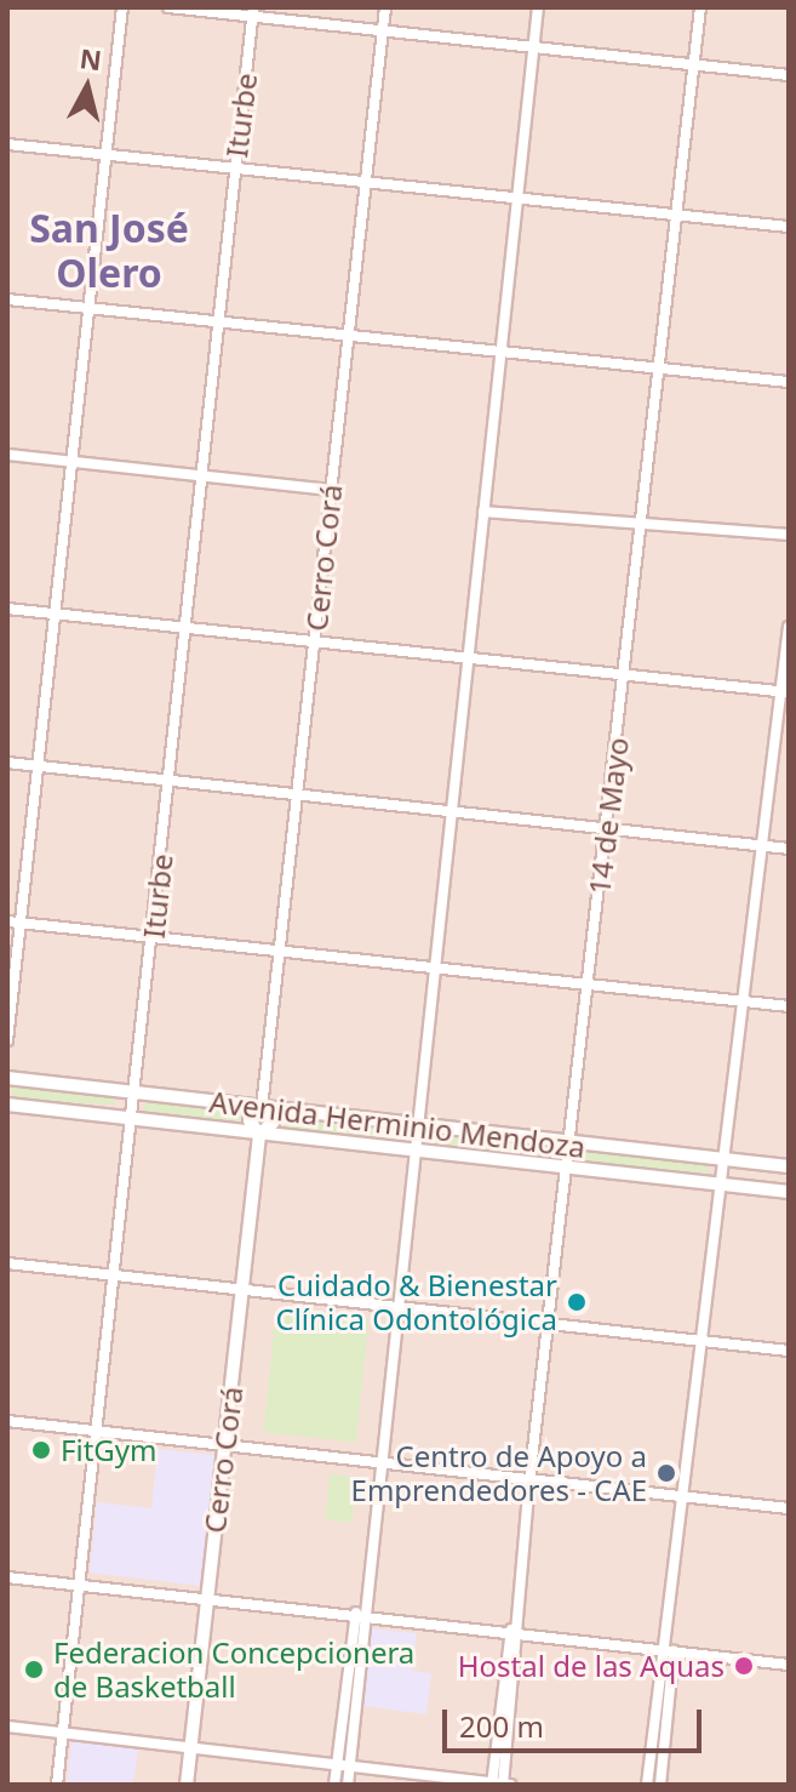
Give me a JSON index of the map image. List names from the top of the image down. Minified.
{"streets":{"street":["Iturbe","Cerro Corá","14 de Mayo","Avenida Herminio Mendoza"]},"crossings":[["Iturbe","Avenida Herminio Mendoza"],["Cerro Corá","Avenida Herminio Mendoza"],["14 de Mayo","Avenida Herminio Mendoza"]],"districts":["San José Olero"],"places":["Cuidado & Bienestar Clínica Odontológica","FitGym","Centro de Apoyo a Emprendedores - CAE","Hostal de las Aquas","Federacion Concepcionera de Basketball"],"scale_bar":"200 m","north":"top"}
